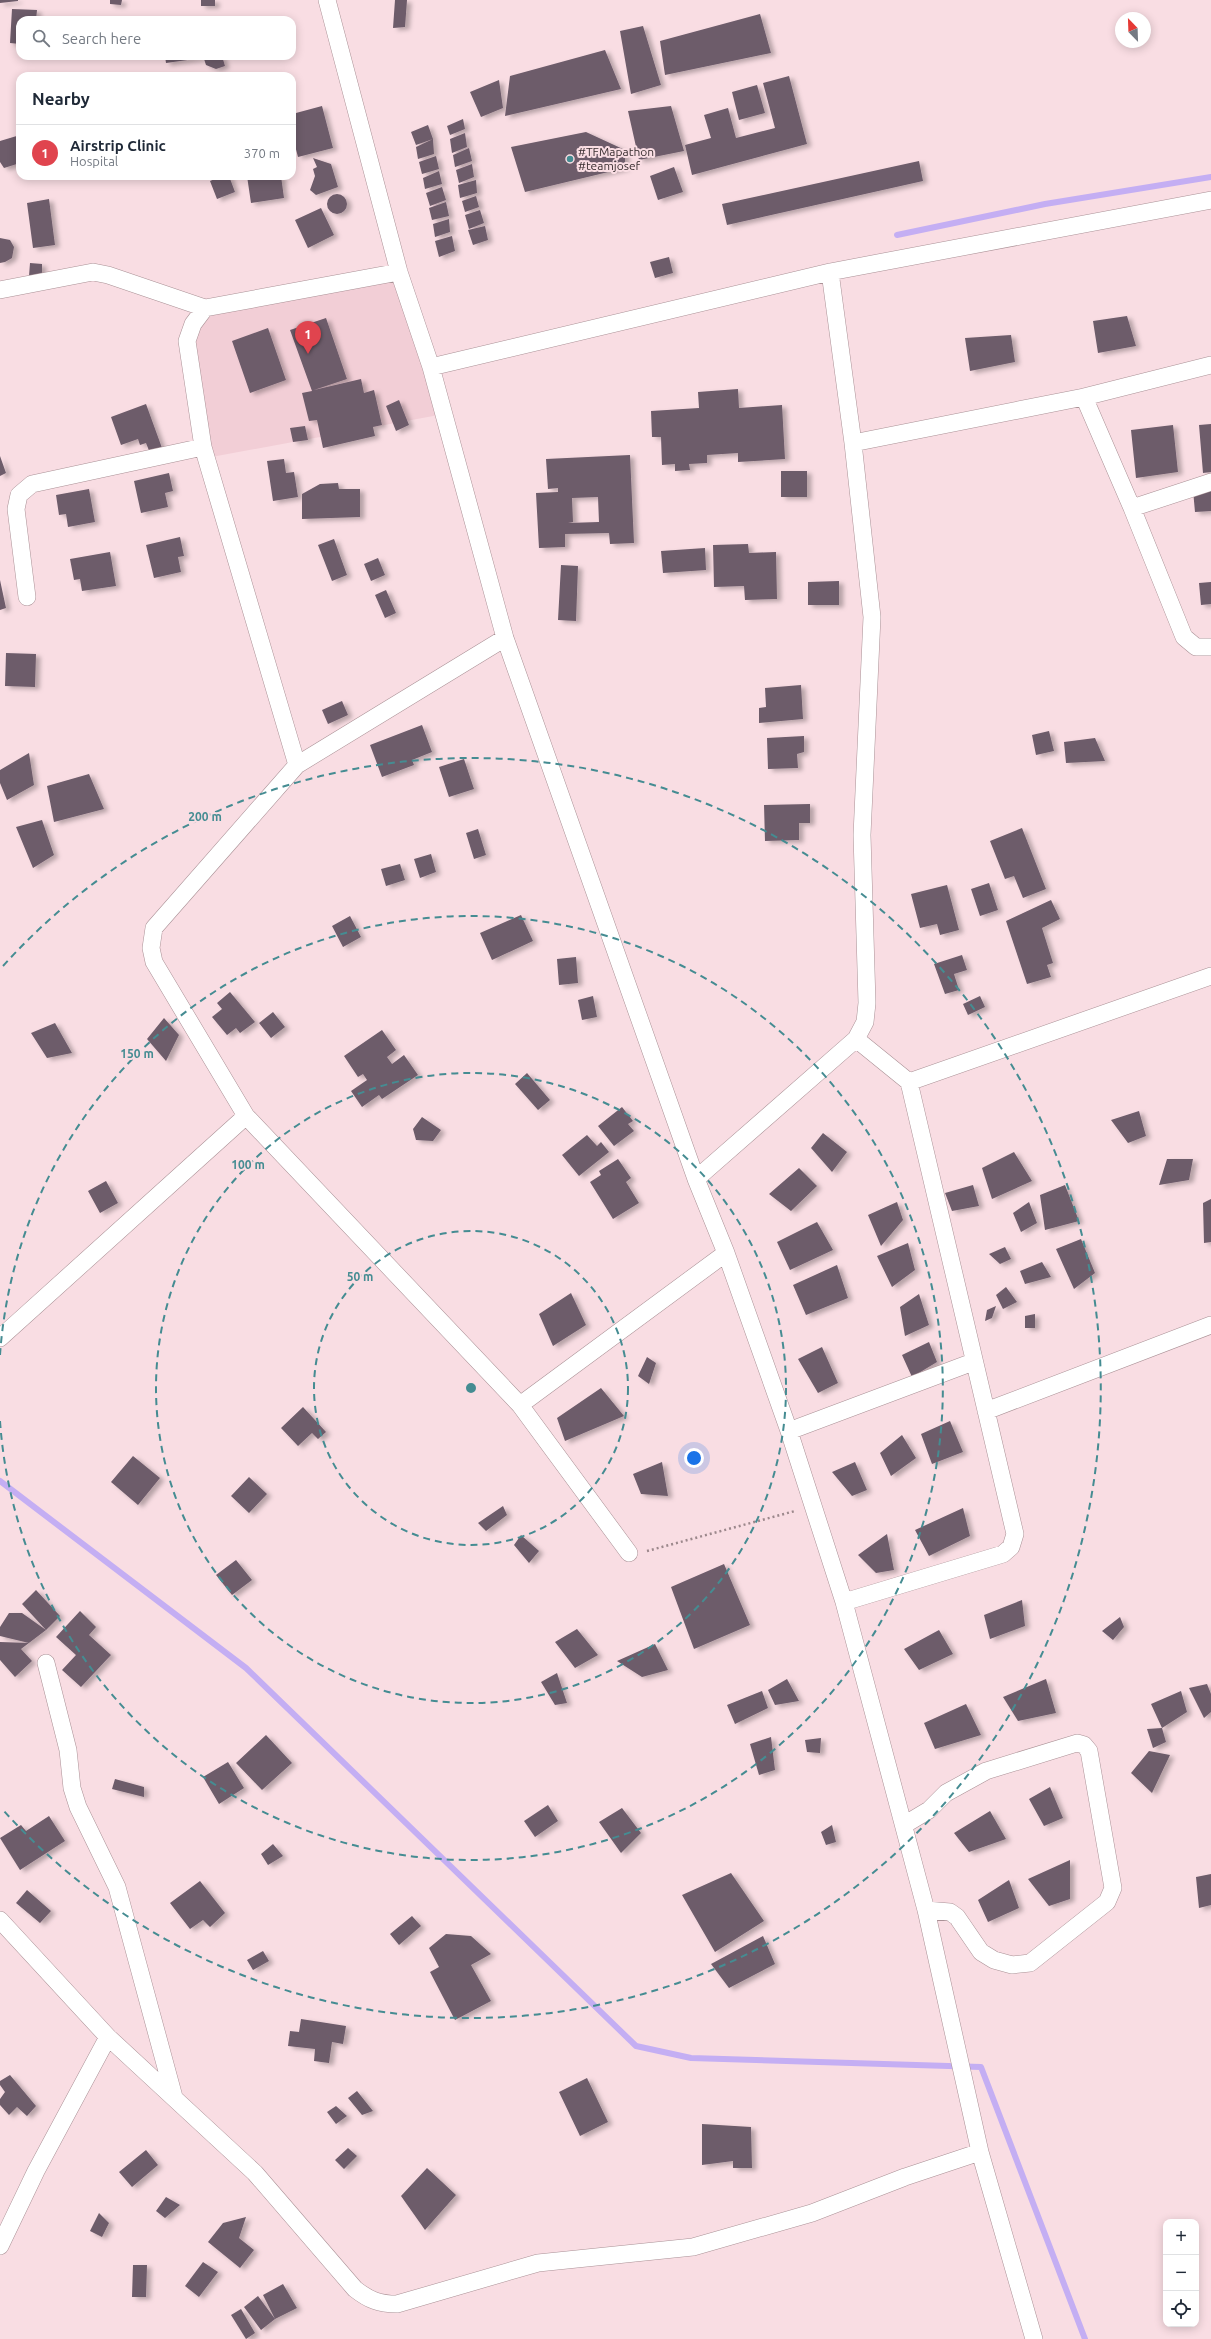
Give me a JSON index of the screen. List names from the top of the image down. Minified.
{"places":["#TFMapathon #teamjosef"],"north":"top left","page":{"search":"Search here","heading":"Nearby","list":[{"mark":"1","name":"Airstrip Clinic","note":"Hospital","value":"370 m"}],"pins":"1","map_buttons":["+","−"]},"rings":["200 m","150 m","100 m","50 m"]}
